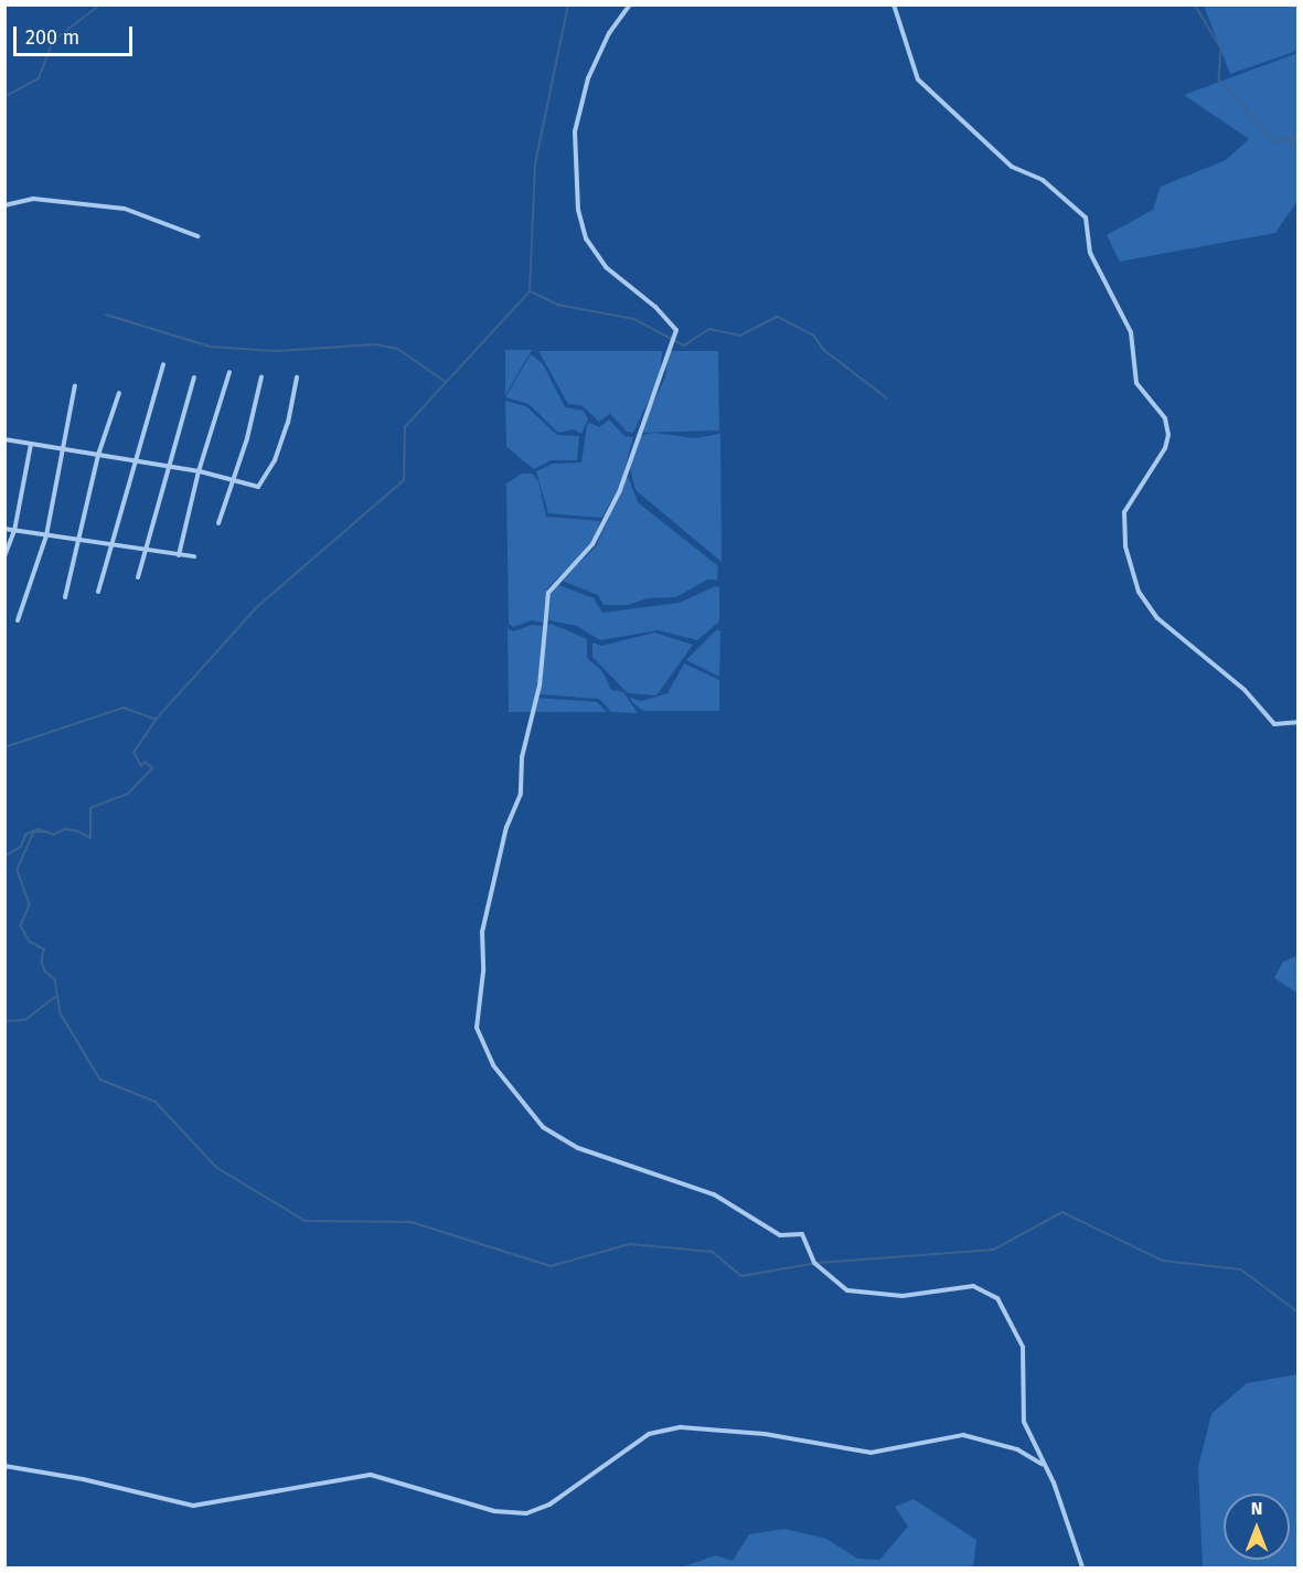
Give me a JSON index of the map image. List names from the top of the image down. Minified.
{"scale_bar":"200 m","north":"top"}
